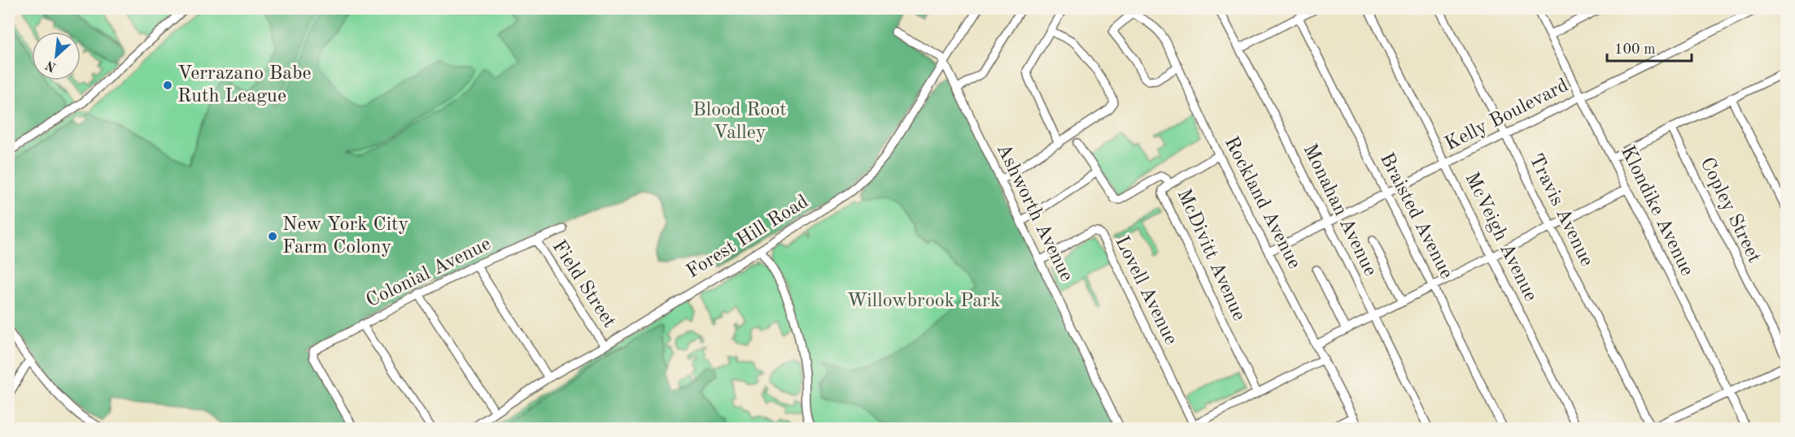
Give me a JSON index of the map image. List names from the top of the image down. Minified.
{"streets":{"street":["Kelly Boulevard","Rockland Avenue","Monahan Avenue","Travis Avenue","Copley Street","Klondike Avenue","Ashworth Avenue","Braisted Avenue","Forest Hill Road","McVeigh Avenue","McDivitt Avenue","Colonial Avenue","Field Street","Lovell Avenue"]},"crossings":[["Kelly Boulevard","Rockland Avenue"],["Kelly Boulevard","Monahan Avenue"],["Kelly Boulevard","Travis Avenue"],["Kelly Boulevard","Klondike Avenue"],["Kelly Boulevard","Braisted Avenue"],["Kelly Boulevard","McVeigh Avenue"],["Rockland Avenue","McDivitt Avenue"],["Ashworth Avenue","Forest Hill Road"],["Ashworth Avenue","Lovell Avenue"],["Forest Hill Road","Field Street"],["Colonial Avenue","Field Street"]],"parks":["Blood Root Valley","Willowbrook Park"],"places":["Verrazano Babe Ruth League","New York City Farm Colony"],"scale_bar":"100 m","north":"bottom left"}
